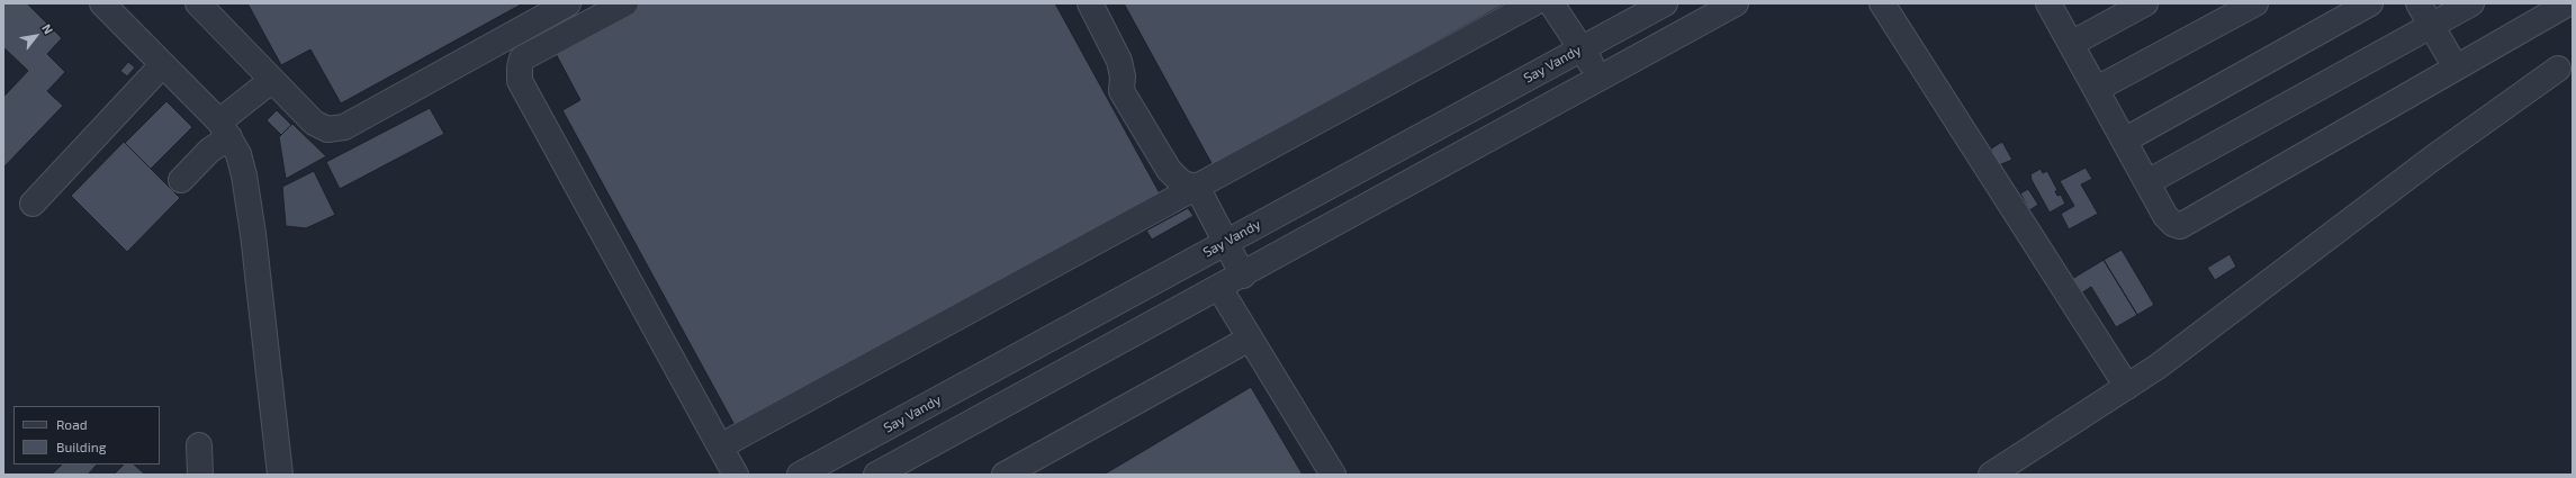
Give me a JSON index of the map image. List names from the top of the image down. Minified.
{"streets":{"street":["Say Vandy"]},"legend":["Road","Building"],"north":"top right"}
